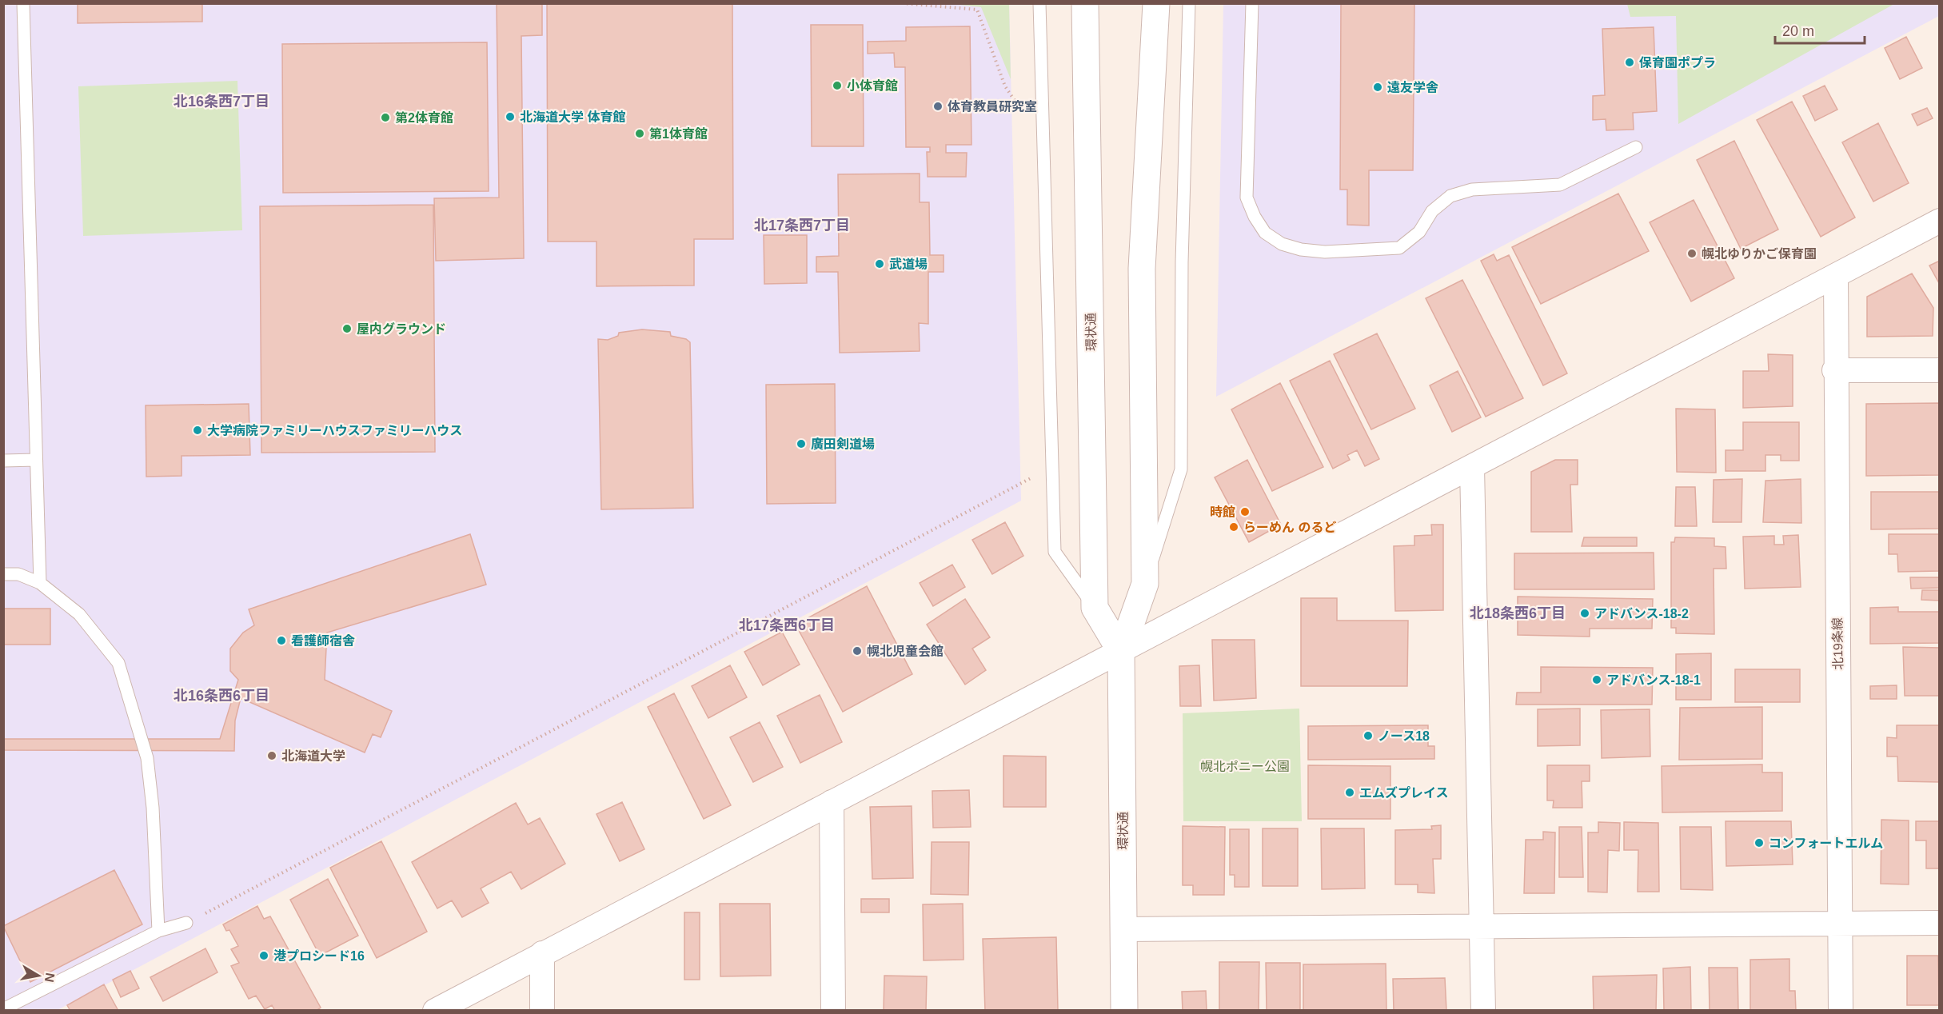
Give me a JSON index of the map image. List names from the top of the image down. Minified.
{"streets":{"street":["環状通","北19条線"]},"districts":["北16条西7丁目","北17条西7丁目","北18条西6丁目","北17条西6丁目","北16条西6丁目"],"parks":["幌北ポニー公園"],"places":["保育園ポプラ","小体育館","遠友学舎","体育教員研究室","北海道大学 体育館","第2体育館","第1体育館","幌北ゆりかご保育園","武道場","屋内グラウンド","大学病院ファミリーハウスファミリーハウス","廣田剣道場","時館","らーめん のるど","アドバンス-18-2","看護師宿舎","幌北児童会館","アドバンス-18-1","ノース18","北海道大学","エムズプレイス","コンフォートエルム","港プロシード16"],"scale_bar":"20 m","north":"right"}
